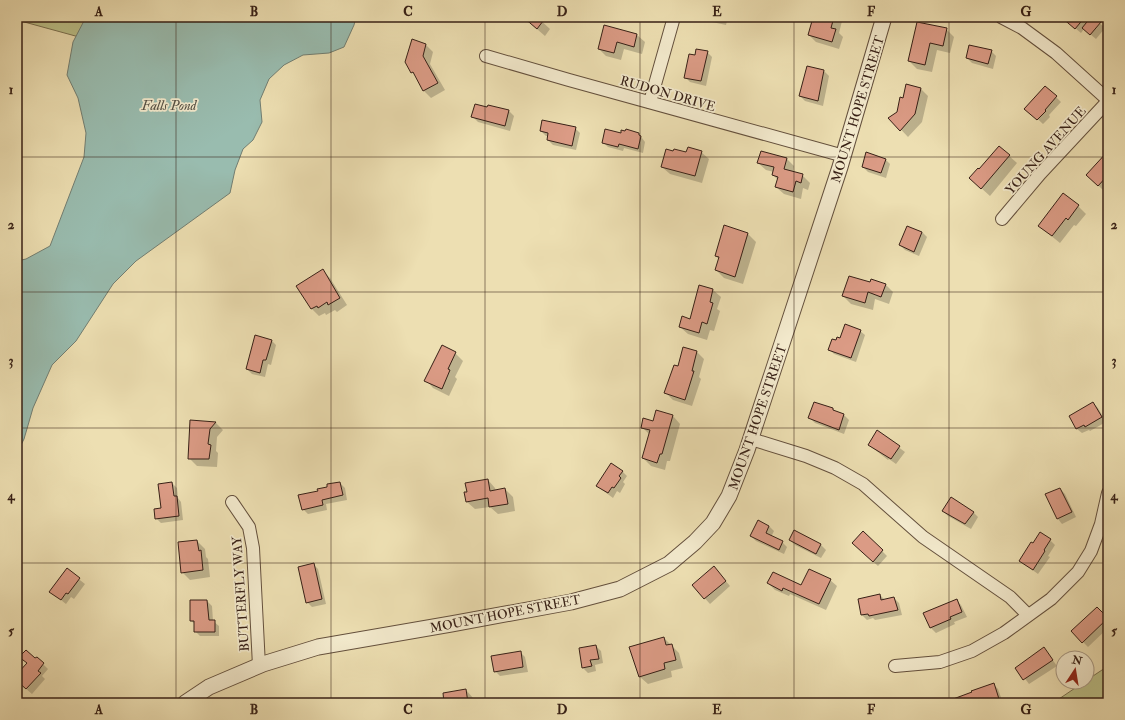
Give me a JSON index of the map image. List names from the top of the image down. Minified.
{"streets":{"street":["RUDON DRIVE","MOUNT HOPE STREET","YOUNG AVENUE","BUTTERFLY WAY"]},"crossings":[["RUDON DRIVE","MOUNT HOPE STREET"],["MOUNT HOPE STREET","BUTTERFLY WAY"]],"water":["Falls Pond"],"north":"top","grid":{"columns":["A","B","C","D","E","F","G"],"rows":["1","2","3","4","5"]}}
